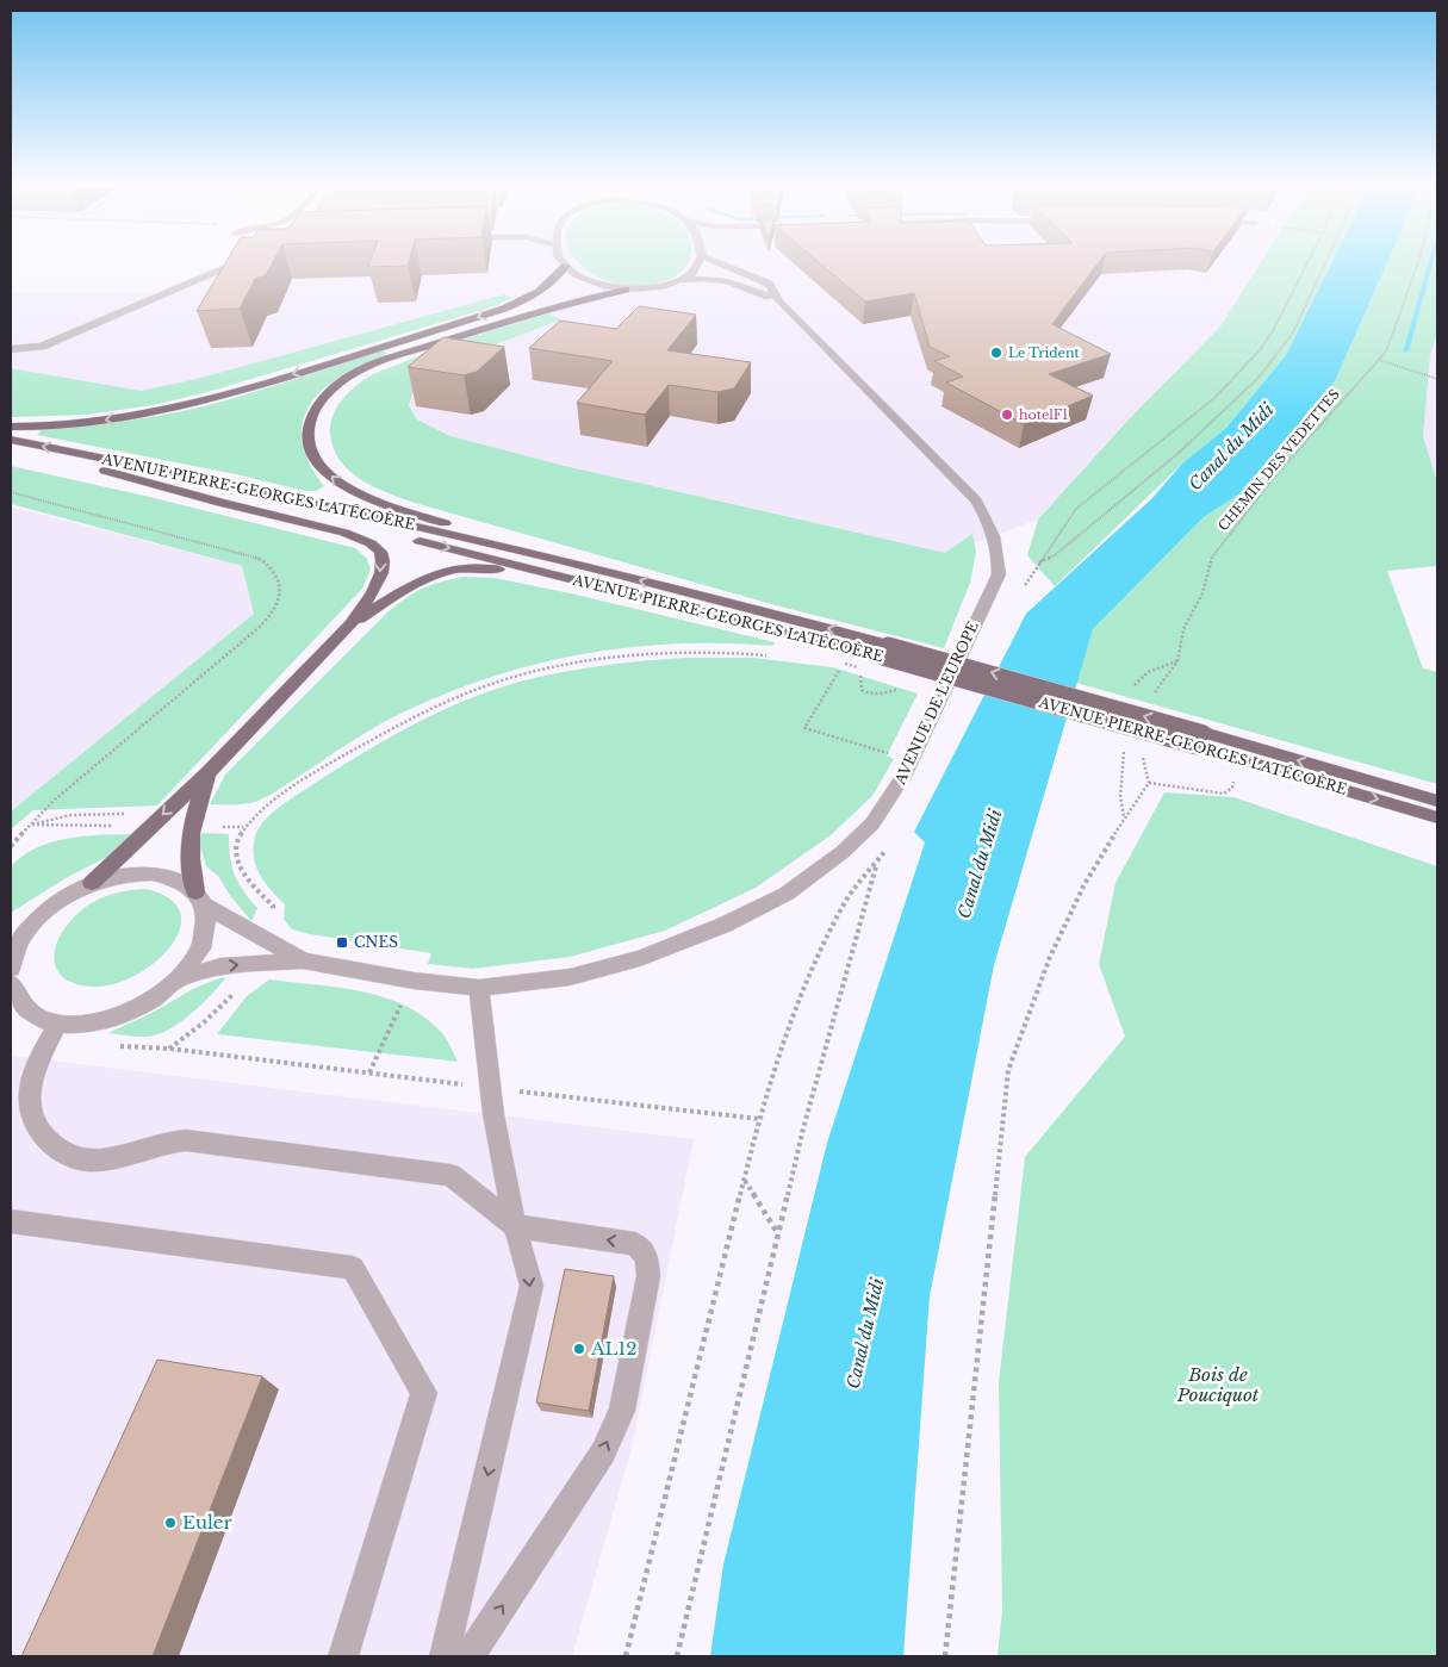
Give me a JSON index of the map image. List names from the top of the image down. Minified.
{"streets":{"main road":["AVENUE PIERRE-GEORGES LATÉCOÈRE"],"street":["AVENUE DE L'EUROPE"],"path":["CHEMIN DES VEDETTES"]},"water":["Canal du Midi"],"parks":["Bois de Pouciquot"],"places":{"other":["Le Trident","hotelF1","AL12","Euler"],"transit":["CNES"]}}
